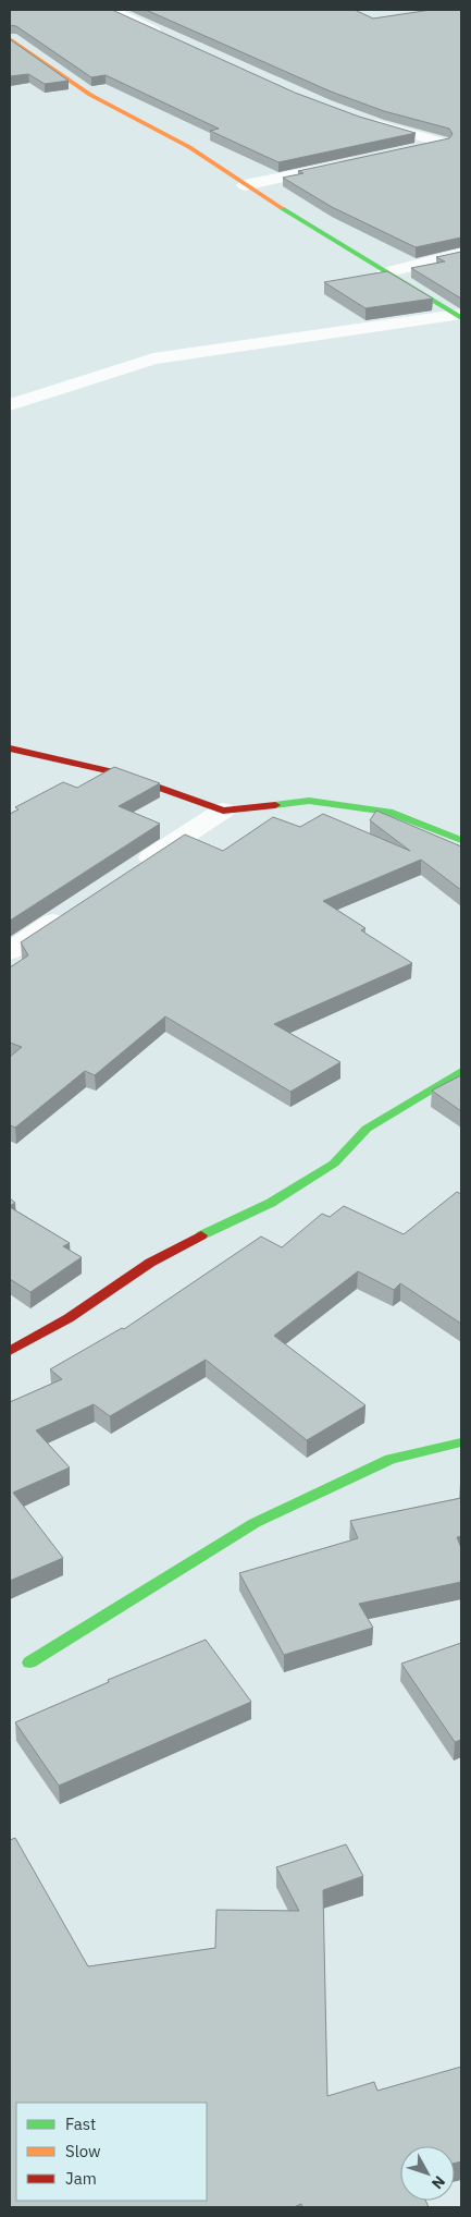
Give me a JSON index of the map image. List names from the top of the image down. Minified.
{"legend":["Fast","Slow","Jam"],"north":"bottom right"}
